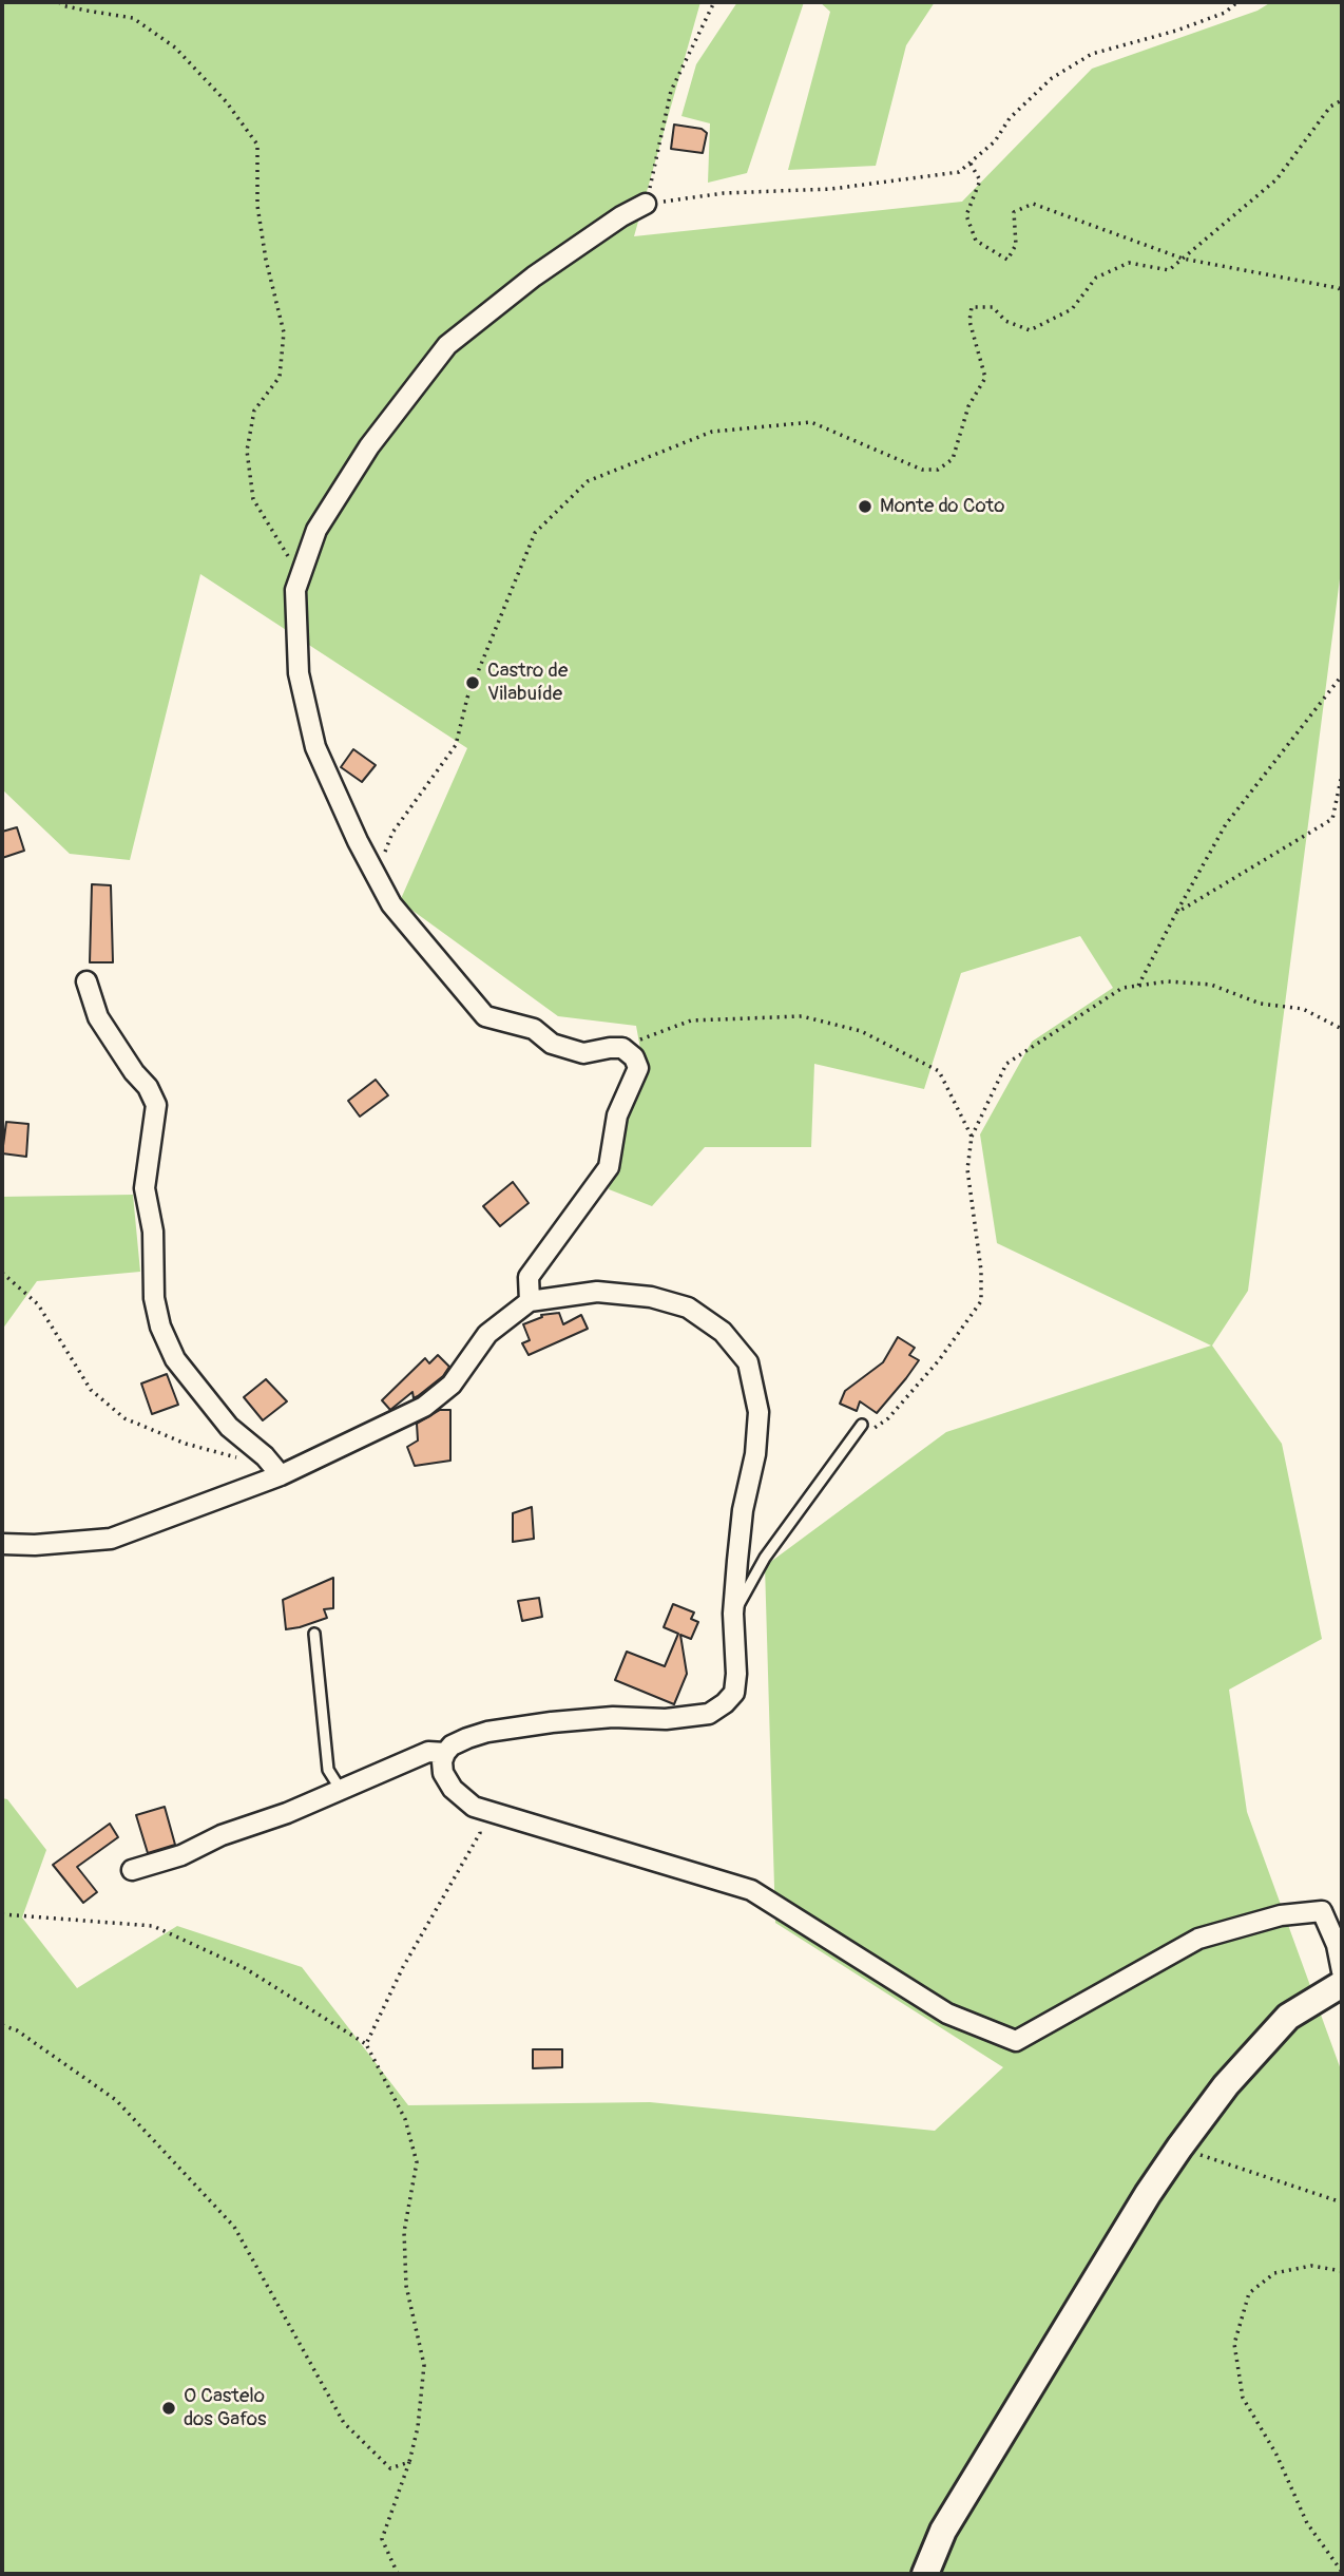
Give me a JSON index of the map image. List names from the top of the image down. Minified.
{"places":["Monte do Coto","Castro de Vilabuíde","O Castelo dos Gafos"]}
